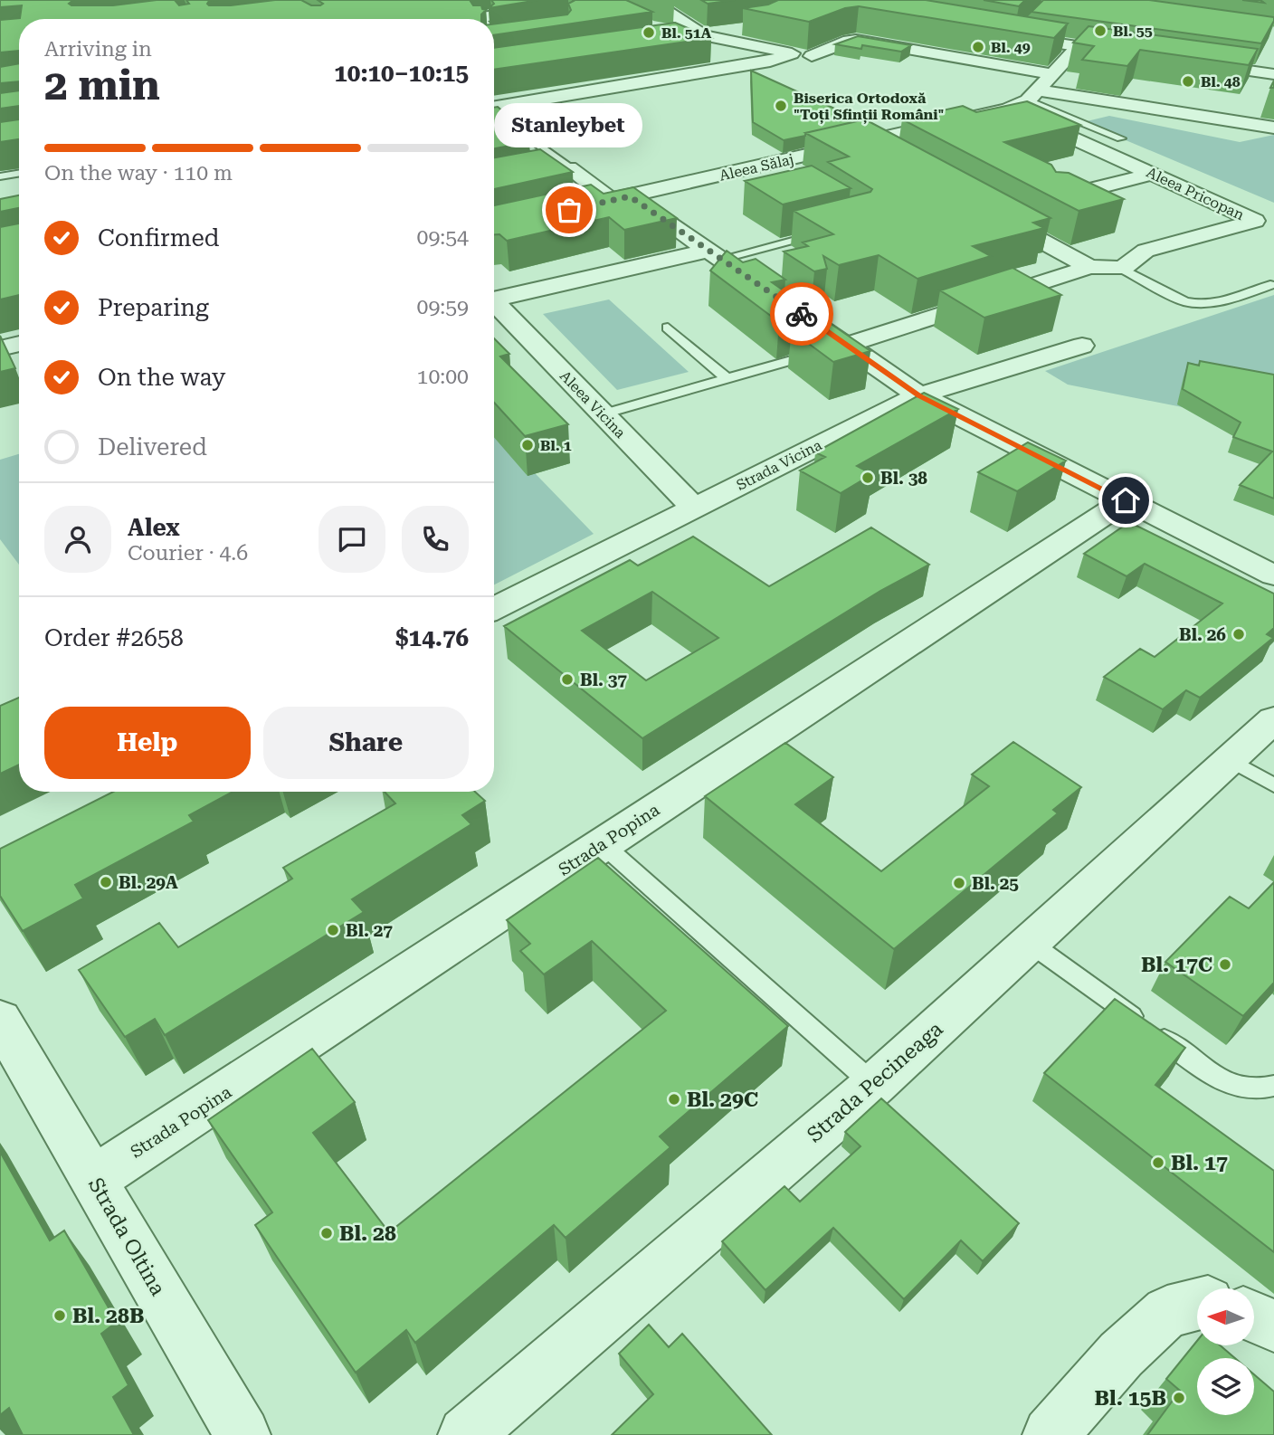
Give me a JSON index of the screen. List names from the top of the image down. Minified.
{"streets":{"street":["Aleea Sălaj","Aleea Pricopan","Aleea Vicina","Strada Vicina","Strada Popina","Strada Pecineaga","Strada Oltina"]},"crossings":[["Aleea Sălaj","Aleea Pricopan"],["Aleea Vicina","Strada Vicina"],["Strada Popina","Strada Oltina"]],"places":["Bl. 55","Bl. 51A","Bl. 49","Bl. 48","Biserica Ortodoxă \"Toți Sfinții Români\"","Stanleybet","Bl. 1","Bl. 38","Bl. 26","Bl. 37","Bl. 29A","Bl. 25","Bl. 27","Bl. 17C","Bl. 29C","Bl. 17","Bl. 28","Bl. 28B","Bl. 15B"],"north":"left","page":{"heading":["2 min","Arriving in","10:10–10:15"],"panel":["Alex","Courier · 4.6","Order #2658","$14.76"],"bubble":"Stanleybet","bar":"On the way · 110 m","list":[["Confirmed","09:54"],["Preparing","09:59"],["On the way","10:00"],"Delivered"],"buttons":["Help","Share"]}}
